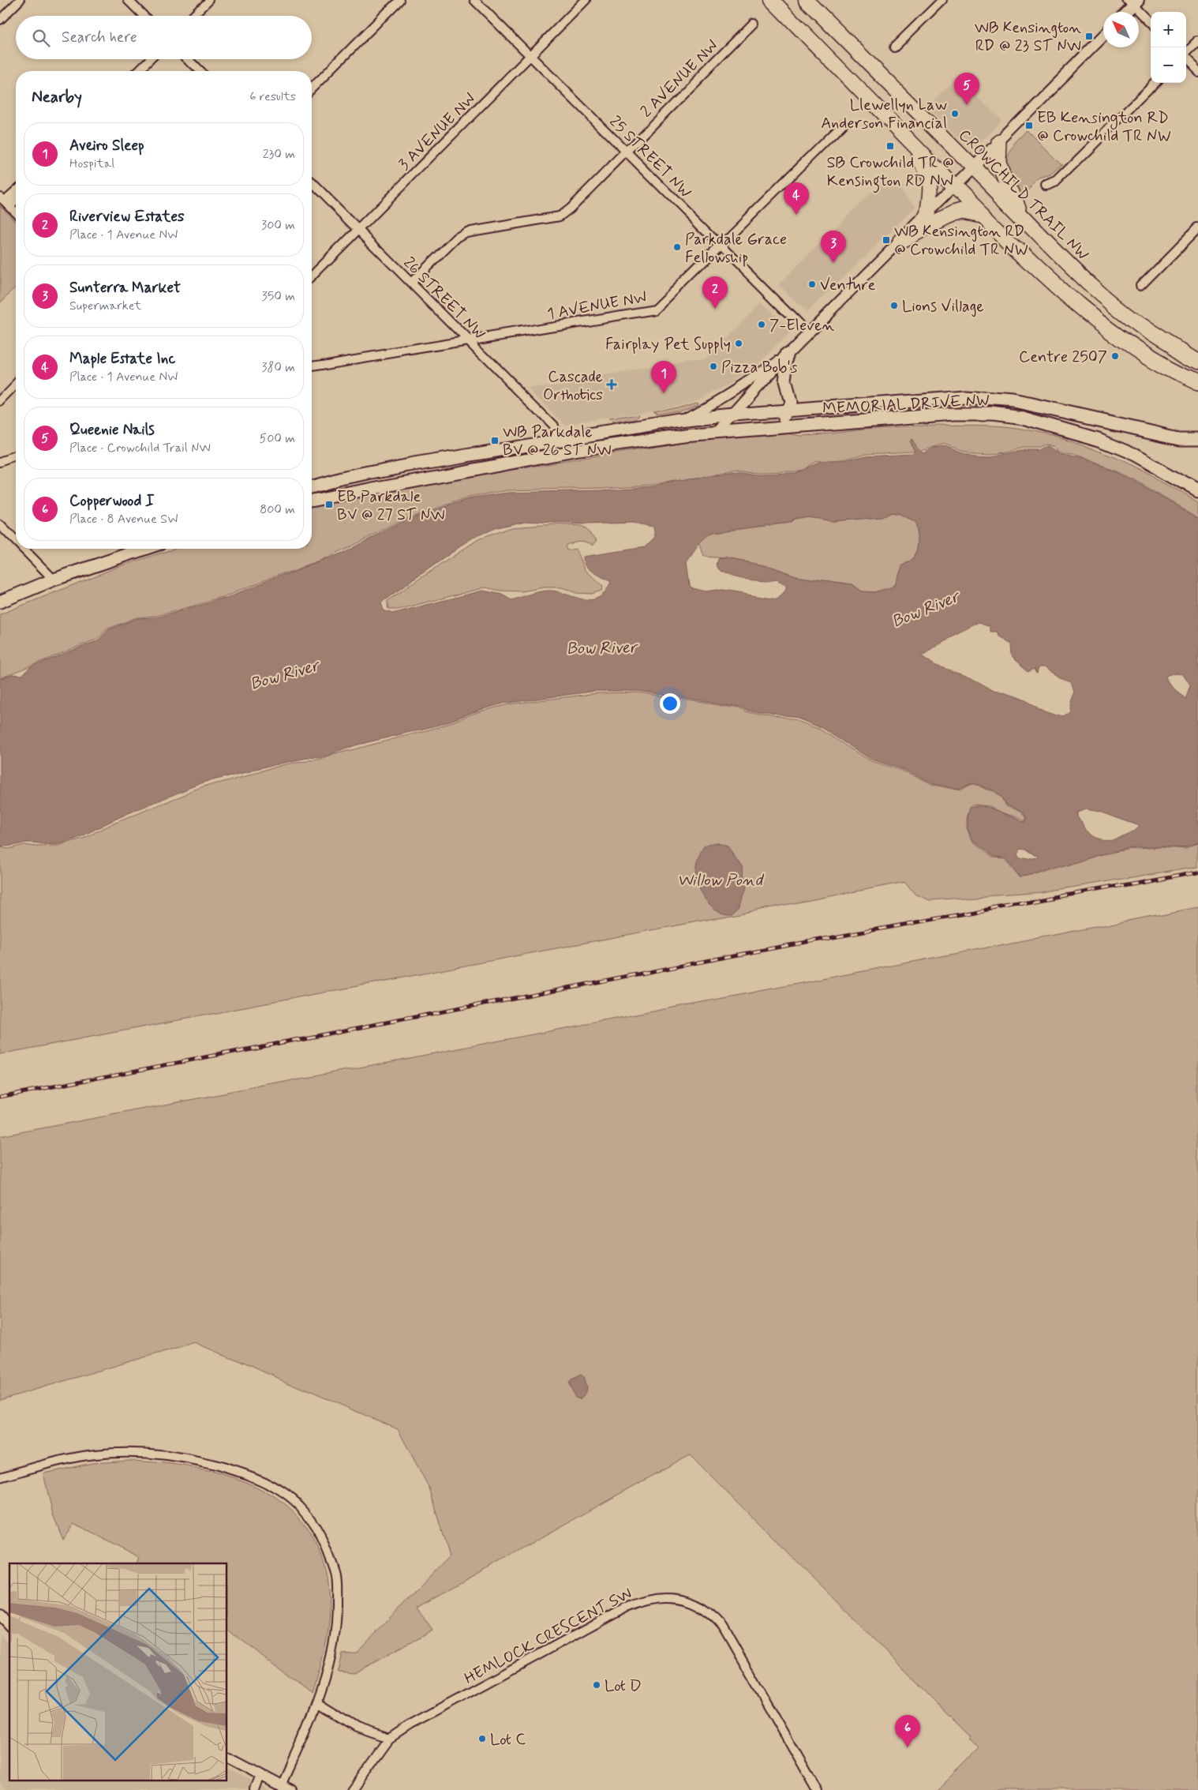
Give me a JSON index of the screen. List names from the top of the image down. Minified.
{"streets":{"highway":["CROWCHILD TRAIL NW"],"main road":["MEMORIAL DRIVE NW"],"street":["2 AVENUE NW","3 AVENUE NW","25 STREET NW","26 STREET NW","1 AVENUE NW","HEMLOCK CRESCENT SW"]},"crossings":[["2 AVENUE NW","25 STREET NW"],["2 AVENUE NW","26 STREET NW"],["3 AVENUE NW","25 STREET NW"],["3 AVENUE NW","26 STREET NW"],["25 STREET NW","1 AVENUE NW"],["26 STREET NW","1 AVENUE NW"],["26 STREET NW","MEMORIAL DRIVE NW"]],"water":["Bow River","Willow Pond"],"places":{"transit":["WB Kensington RD @ 23 ST NW","EB Kensington RD @ Crowchild TR NW","SB Crowchild TR @ Kensington RD NW","WB Kensington RD @ Crowchild TR NW","WB Parkdale BV @ 26 ST NW","EB Parkdale BV @ 27 ST NW"],"other":["Llewellyn Law Anderson Financial","Parkdale Grace Fellowship","Venture","Lions Village","7-Eleven","Fairplay Pet Supply","Centre 2507","Pizza Bob's","Lot D","Lot C"],"health":["Cascade Orthotics"]},"north":"top left","page":{"map_buttons":["+","−"],"search":"Search here","heading":["Nearby","6 results"],"pins":["5","4","3","2","1","6"],"list":[{"mark":"1","name":"Aveiro Sleep","note":"Hospital","value":"230 m"},{"mark":"2","name":"Riverview Estates","note":"Place · 1 Avenue NW","value":"300 m"},{"mark":"3","name":"Sunterra Market","note":"Supermarket","value":"350 m"},{"mark":"4","name":"Maple Estate Inc","note":"Place · 1 Avenue NW","value":"380 m"},{"mark":"5","name":"Queenie Nails","note":"Place · Crowchild Trail NW","value":"500 m"},{"mark":"6","name":"Copperwood I","note":"Place · 8 Avenue SW","value":"800 m"}]}}
